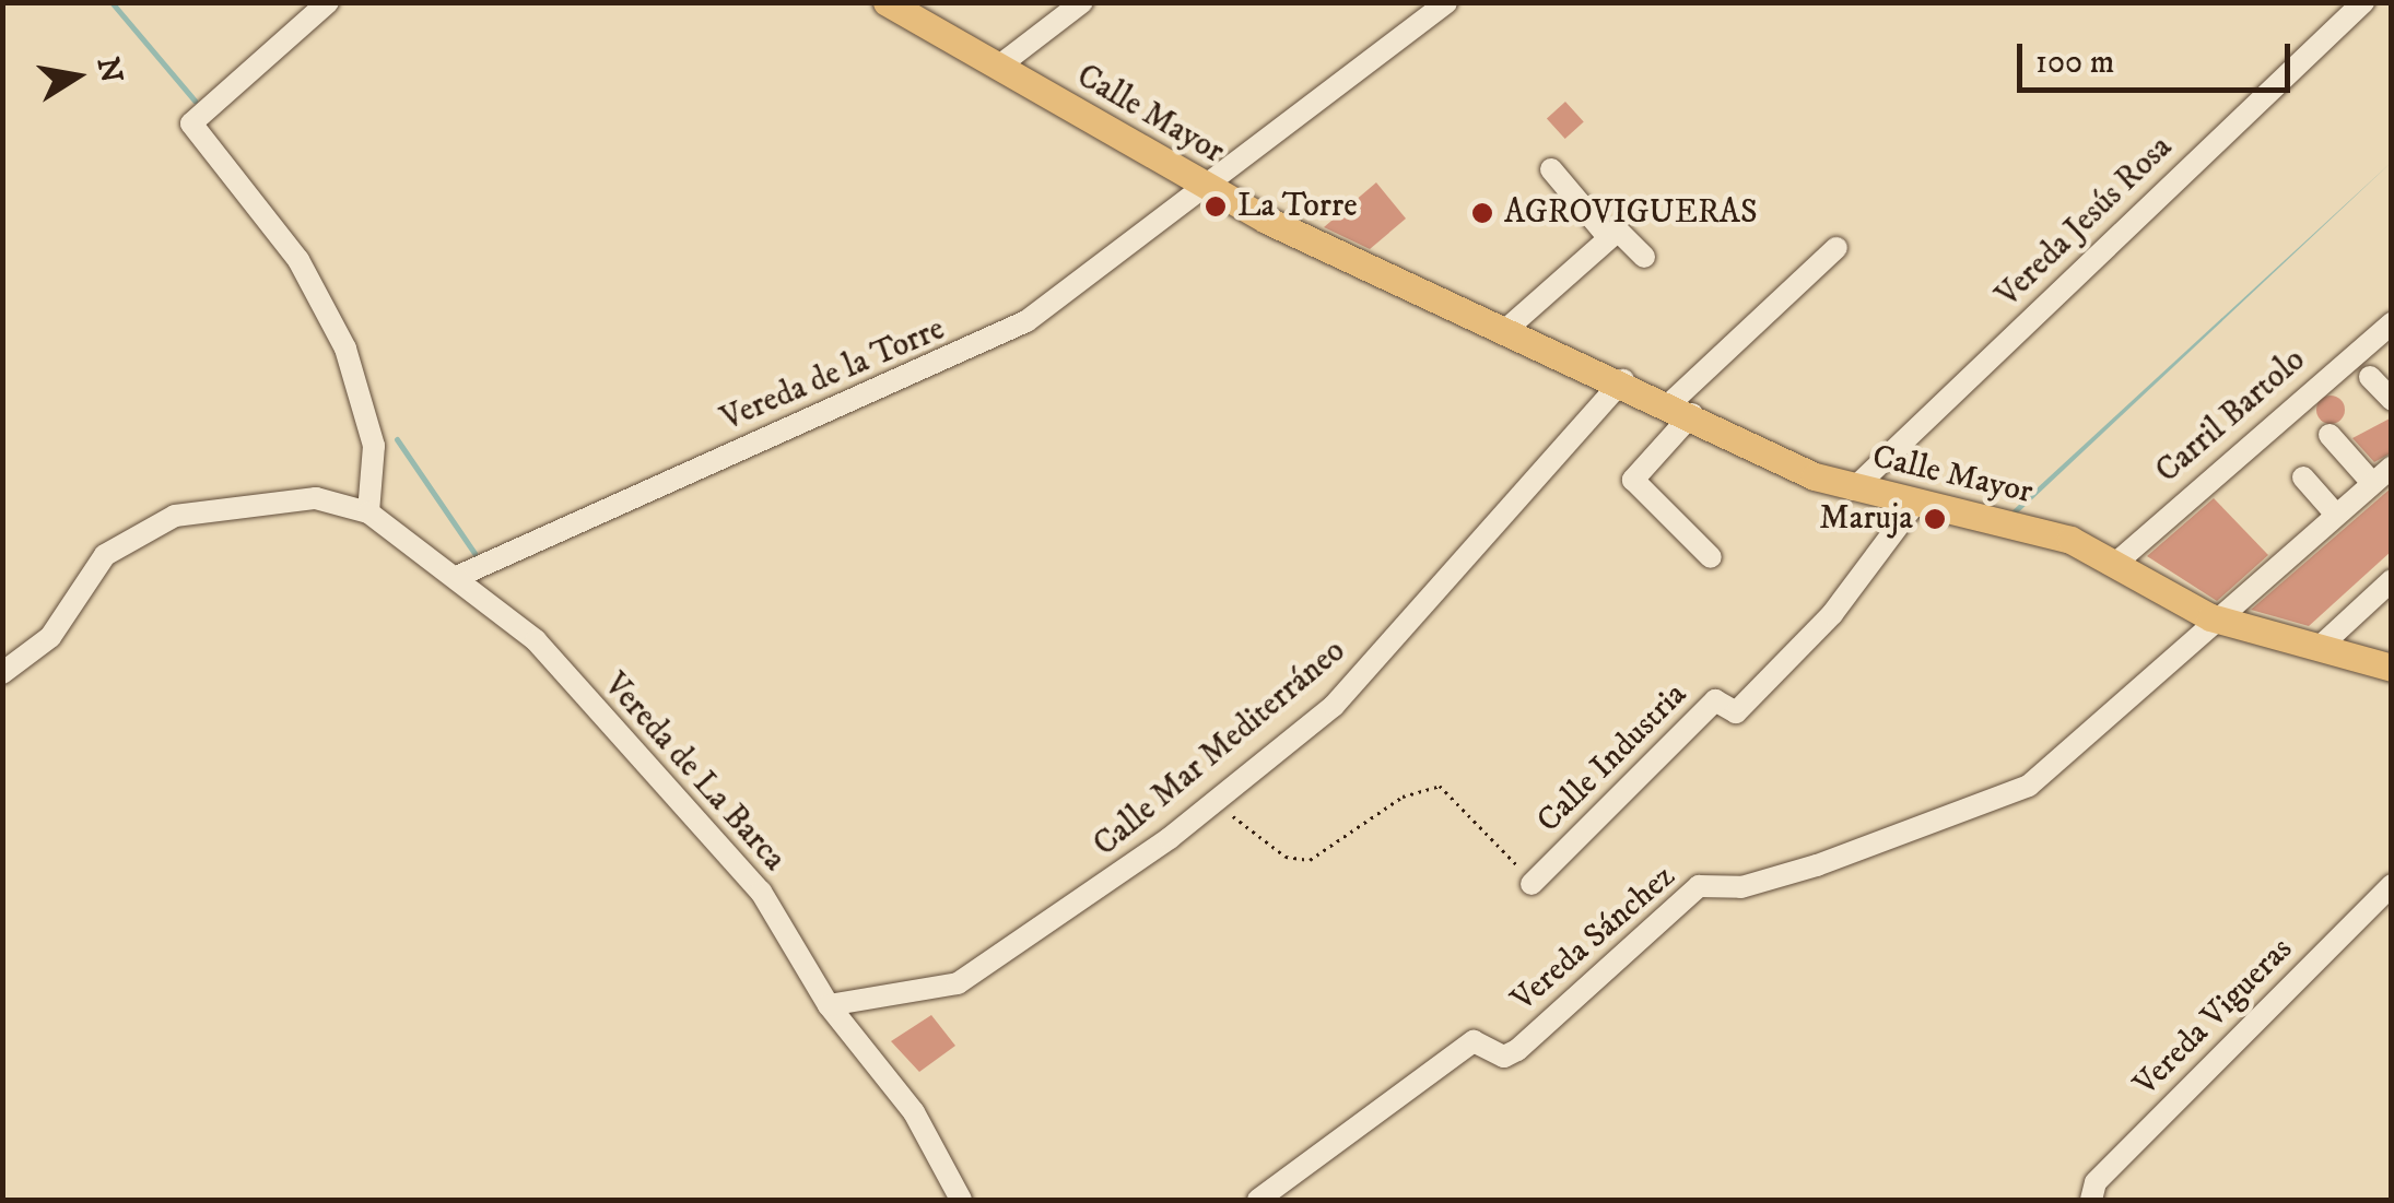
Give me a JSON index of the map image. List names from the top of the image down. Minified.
{"streets":{"main road":["Calle Mayor"],"street":["Vereda Jesús Rosa","Vereda de la Torre","Carril Bartolo","Calle Mar Mediterráneo","Calle Industria","Vereda de La Barca","Vereda Sánchez","Vereda Vigueras"]},"crossings":[["Calle Mayor","Vereda Jesús Rosa"],["Calle Mayor","Vereda de la Torre"],["Calle Mayor","Carril Bartolo"],["Calle Mayor","Calle Mar Mediterráneo"],["Calle Mayor","Calle Industria"],["Calle Mayor","Vereda Sánchez"],["Vereda de la Torre","Vereda de La Barca"],["Calle Mar Mediterráneo","Vereda de La Barca"]],"places":["La Torre","AGROVIGUERAS","Maruja"],"scale_bar":"100 m","north":"right"}
